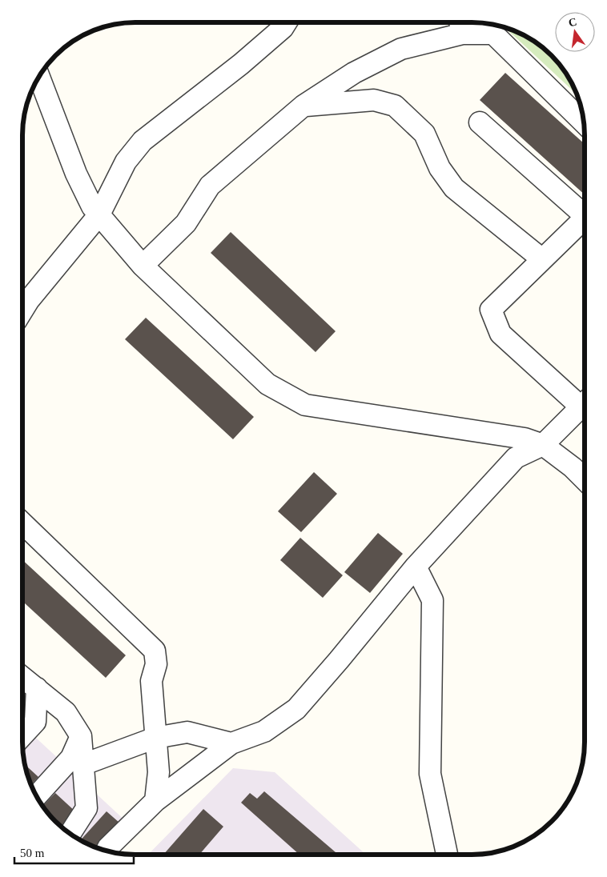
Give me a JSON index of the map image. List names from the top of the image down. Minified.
{"scale_bar":"50 m","north":"top"}
